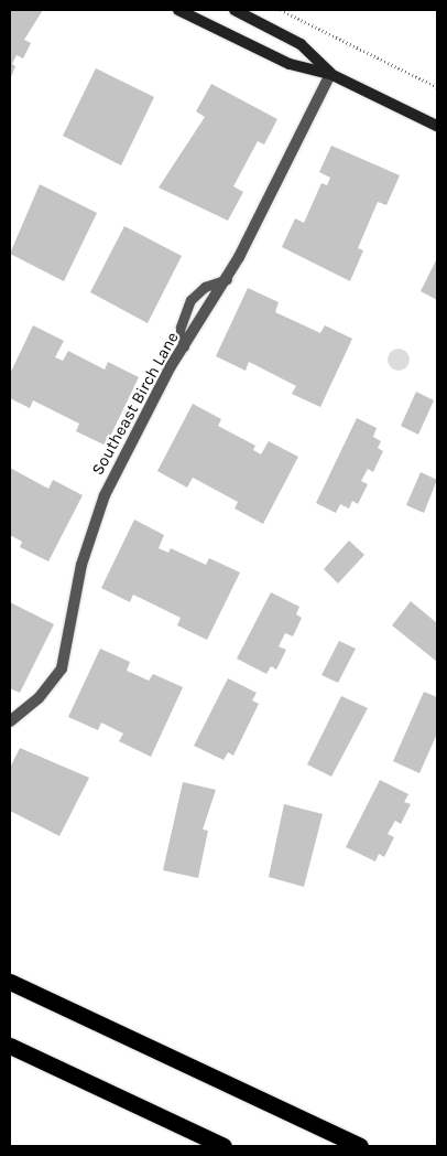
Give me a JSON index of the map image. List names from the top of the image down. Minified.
{"streets":{"street":["Southeast Birch Lane"]}}
